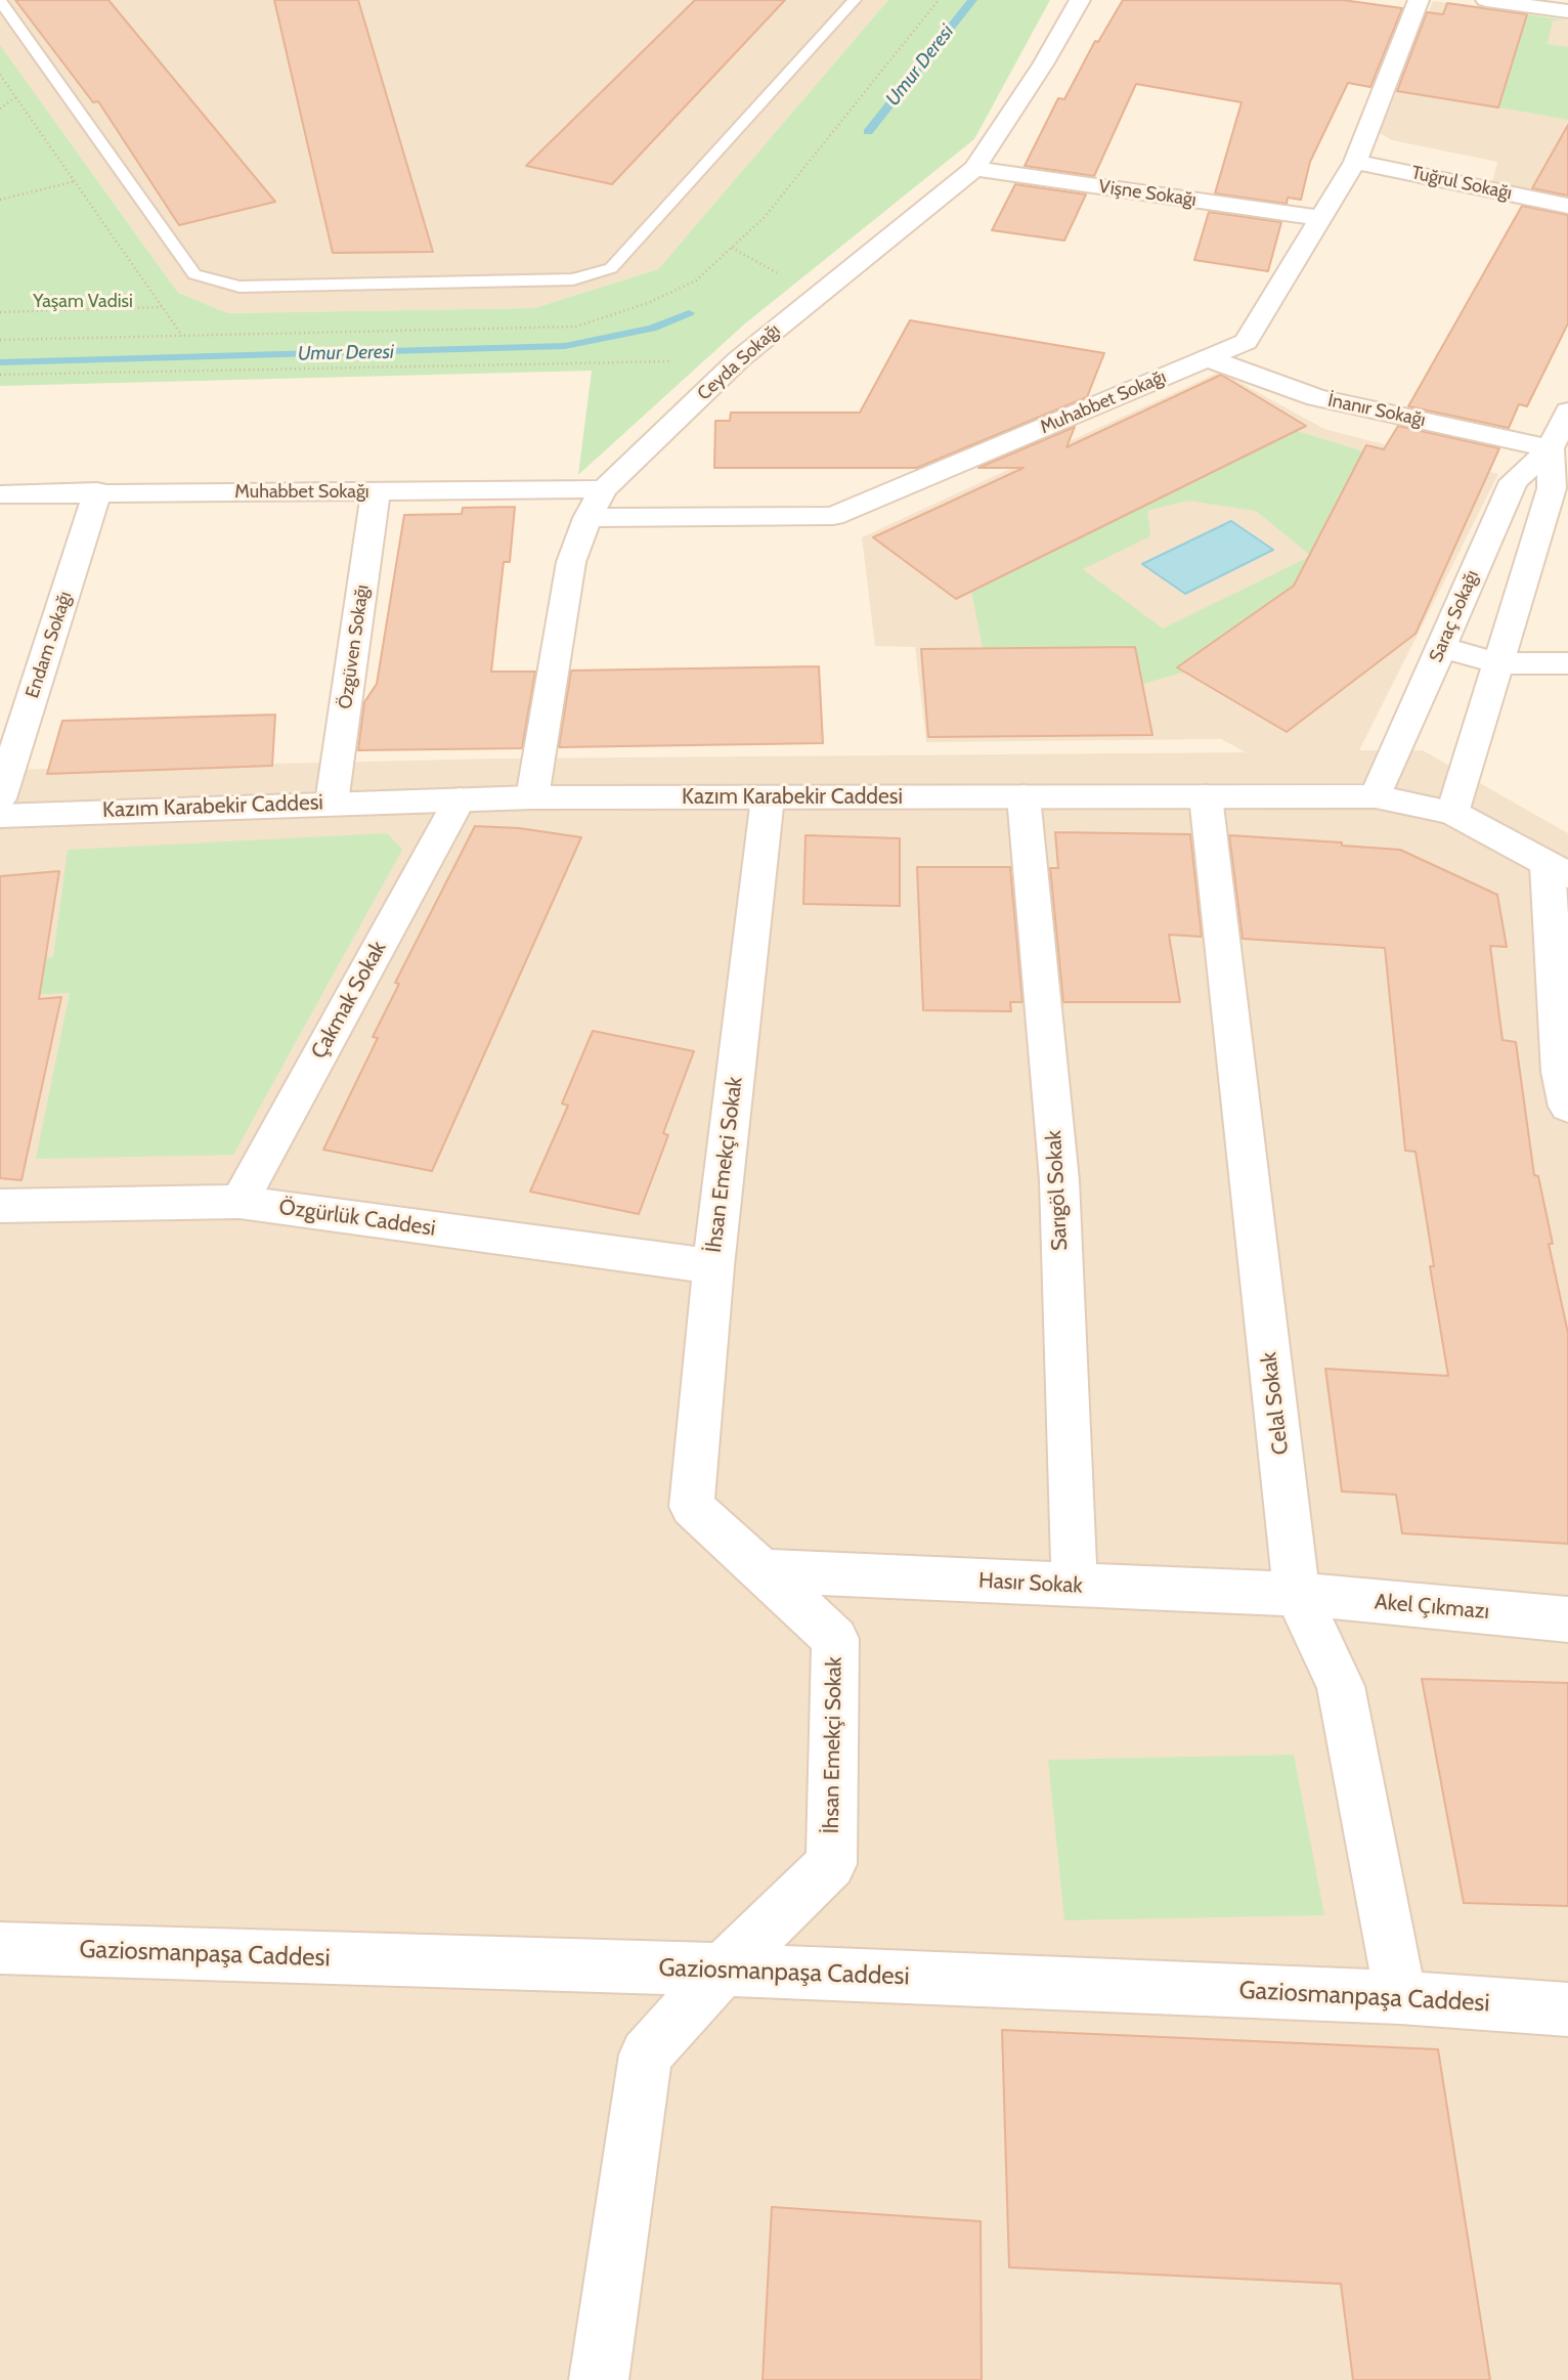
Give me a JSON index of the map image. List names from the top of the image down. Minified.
{"streets":{"street":["Tuğrul Sokağı","Vişne Sokağı","Ceyda Sokağı","Muhabbet Sokağı","İnanır Sokağı","Saraç Sokağı","Endam Sokağı","Özgüven Sokağı","Kazım Karabekir Caddesi","Çakmak Sokak","İhsan Emekçi Sokak","Sarıgöl Sokak","Özgürlük Caddesi","Celal Sokak","Hasır Sokak","Akel Çıkmazı","Gaziosmanpaşa Caddesi"]},"crossings":[["Tuğrul Sokağı","Muhabbet Sokağı"],["Vişne Sokağı","Ceyda Sokağı"],["Vişne Sokağı","Muhabbet Sokağı"],["Ceyda Sokağı","Muhabbet Sokağı"],["Ceyda Sokağı","Kazım Karabekir Caddesi"],["Muhabbet Sokağı","İnanır Sokağı"],["Muhabbet Sokağı","Endam Sokağı"],["Muhabbet Sokağı","Özgüven Sokağı"],["İnanır Sokağı","Saraç Sokağı"],["Saraç Sokağı","Kazım Karabekir Caddesi"],["Özgüven Sokağı","Kazım Karabekir Caddesi"],["Kazım Karabekir Caddesi","Çakmak Sokak"],["Kazım Karabekir Caddesi","İhsan Emekçi Sokak"],["Kazım Karabekir Caddesi","Sarıgöl Sokak"],["Kazım Karabekir Caddesi","Celal Sokak"],["Çakmak Sokak","Özgürlük Caddesi"],["İhsan Emekçi Sokak","Özgürlük Caddesi"],["İhsan Emekçi Sokak","Hasır Sokak"],["İhsan Emekçi Sokak","Gaziosmanpaşa Caddesi"],["Sarıgöl Sokak","Hasır Sokak"],["Celal Sokak","Hasır Sokak"],["Celal Sokak","Akel Çıkmazı"],["Celal Sokak","Gaziosmanpaşa Caddesi"],["Hasır Sokak","Akel Çıkmazı"]],"water":["Umur Deresi"],"parks":["Yaşam Vadisi"]}
